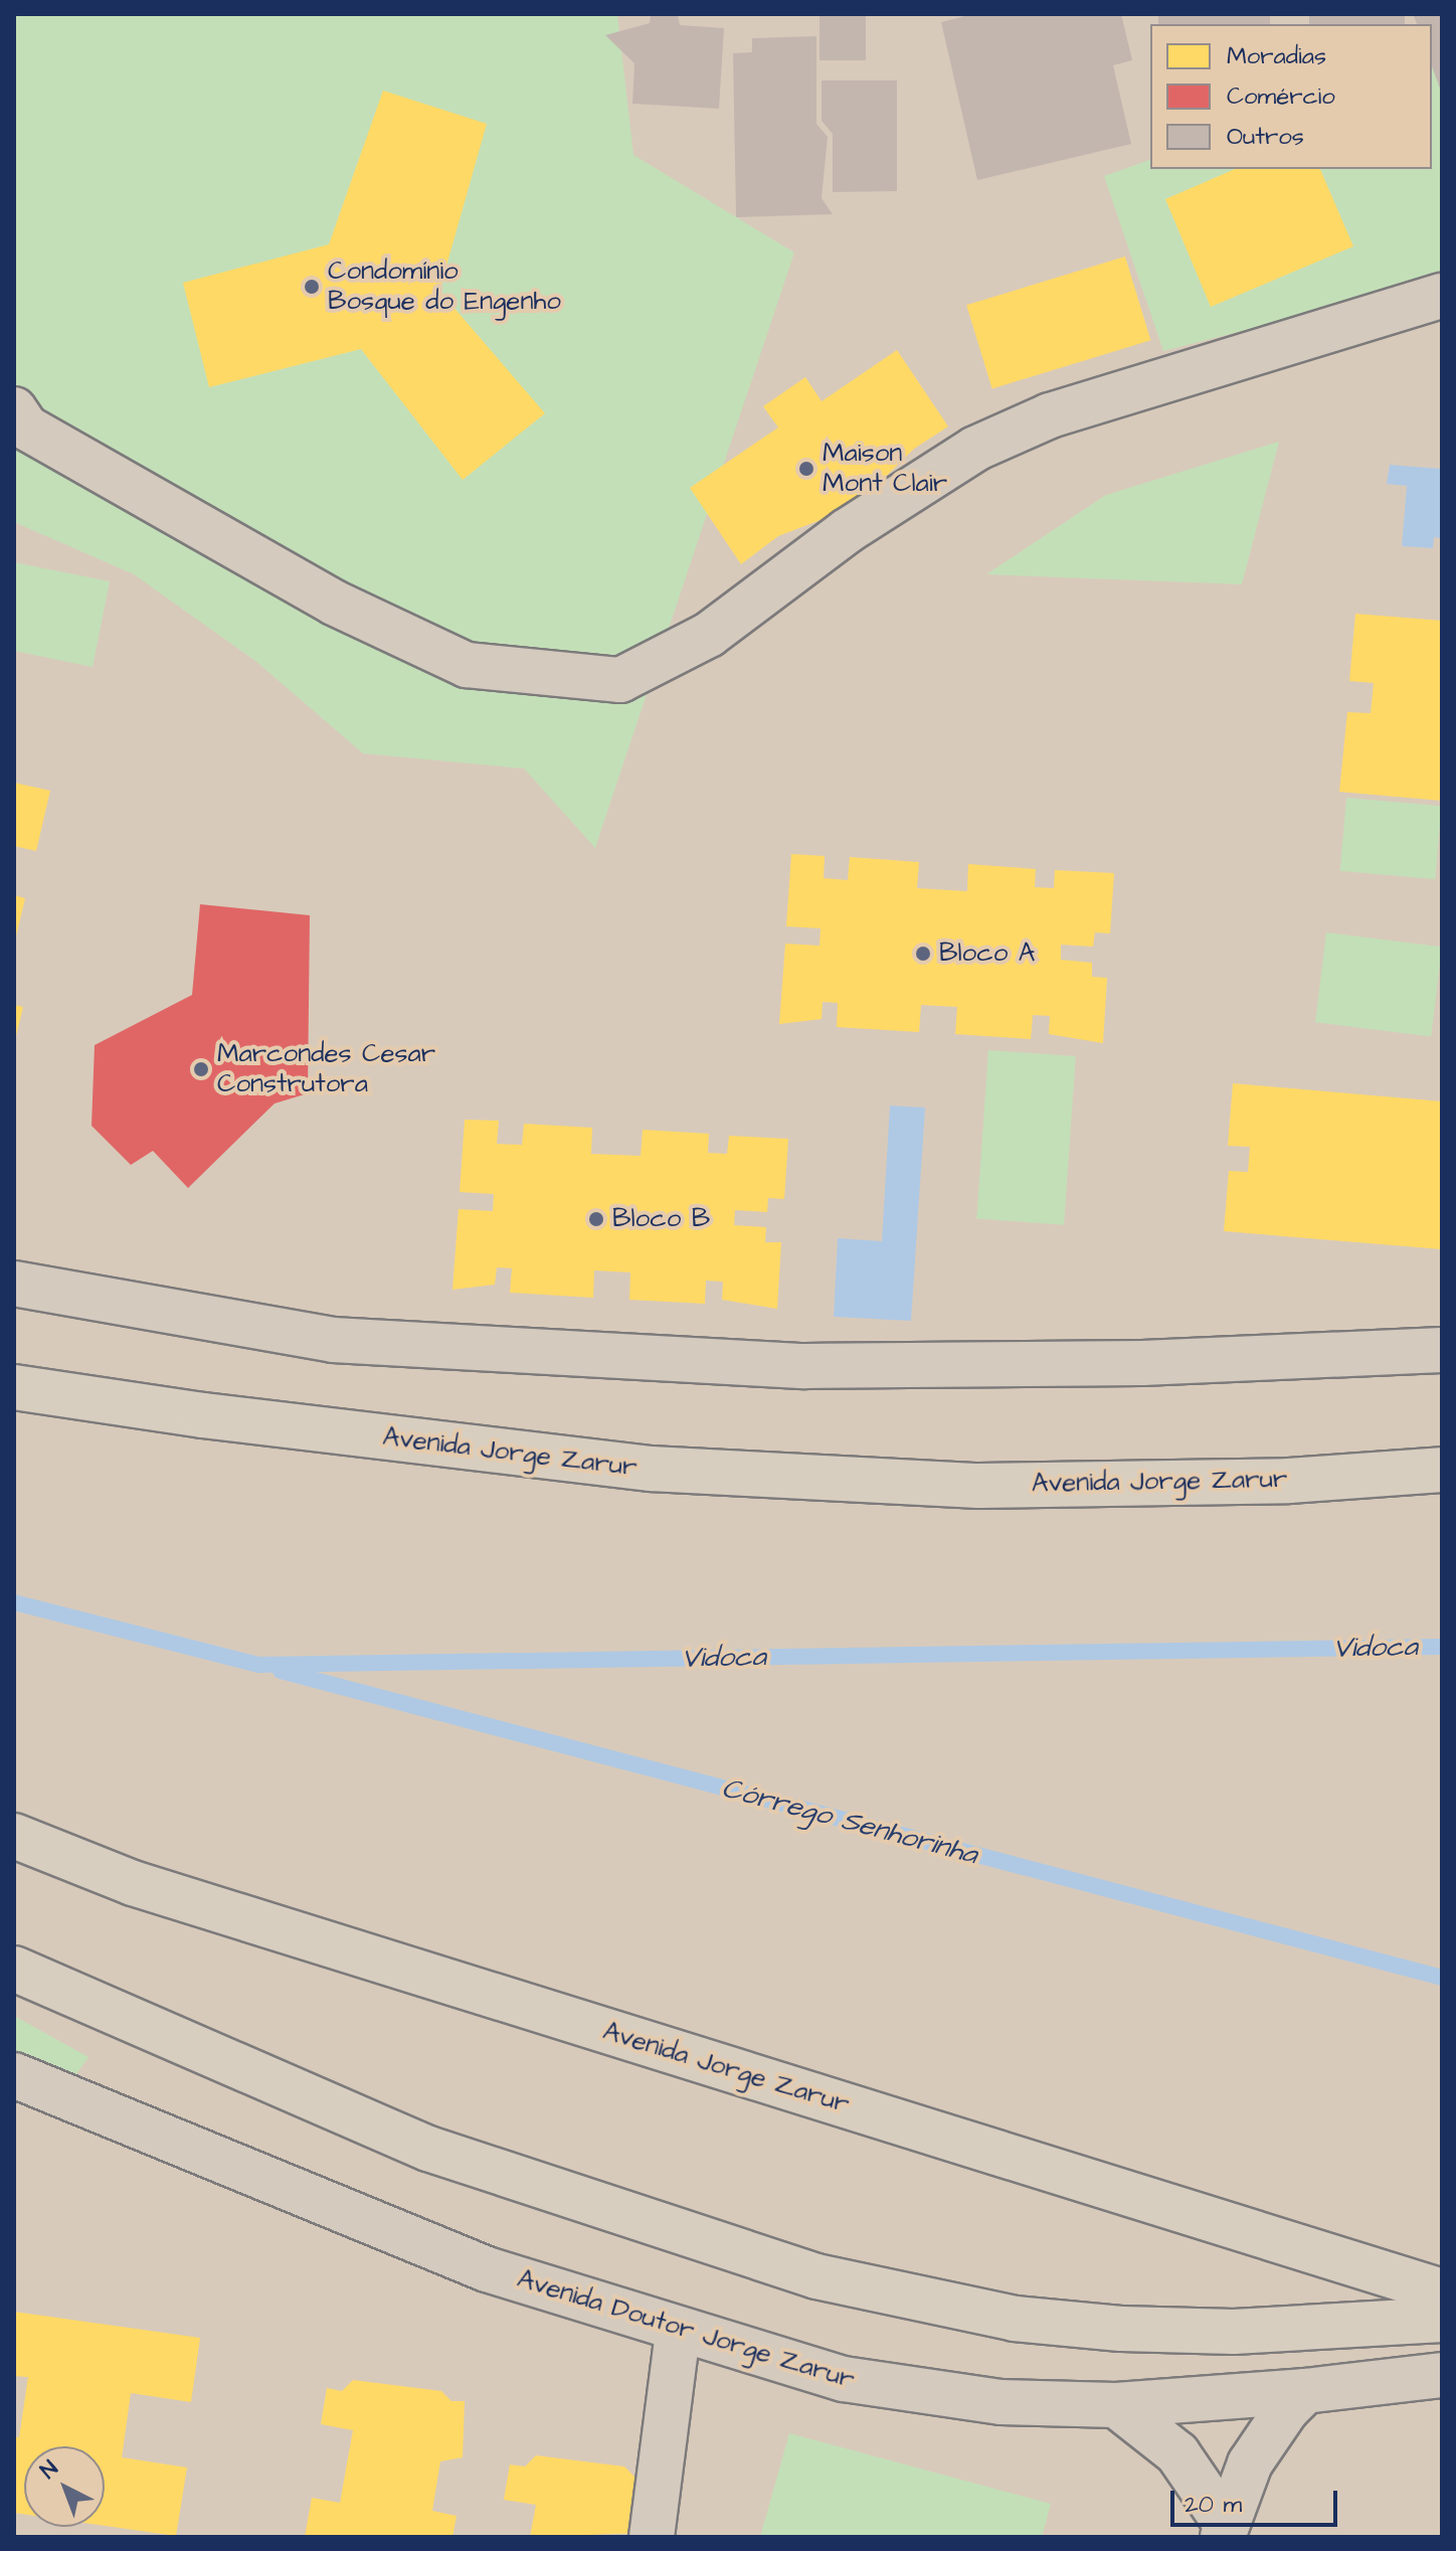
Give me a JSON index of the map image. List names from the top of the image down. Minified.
{"streets":{"main road":["Avenida Jorge Zarur"],"street":["Avenida Doutor Jorge Zarur"]},"water":["Vidoca","Córrego Senhorinha"],"places":["Condomínio Bosque do Engenho","Maison Mont Clair","Bloco A","Marcondes Cesar Construtora","Bloco B"],"legend":["Moradias","Comércio","Outros"],"scale_bar":"20 m","north":"top left"}
